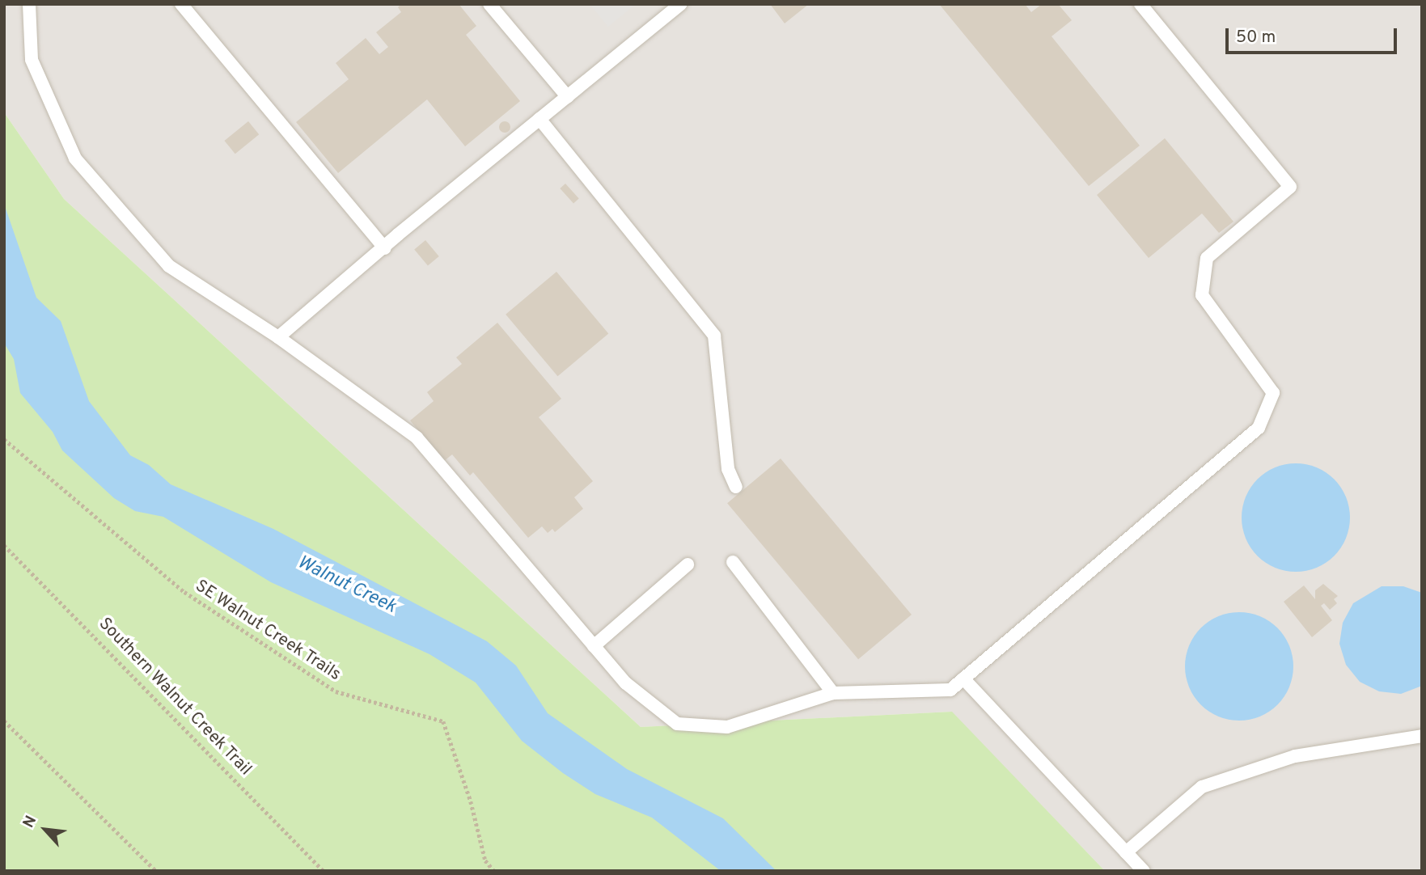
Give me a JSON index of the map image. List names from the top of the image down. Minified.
{"streets":{"path":["SE Walnut Creek Trails","Southern Walnut Creek Trail"]},"water":["Walnut Creek"],"scale_bar":"50 m","north":"top left"}
